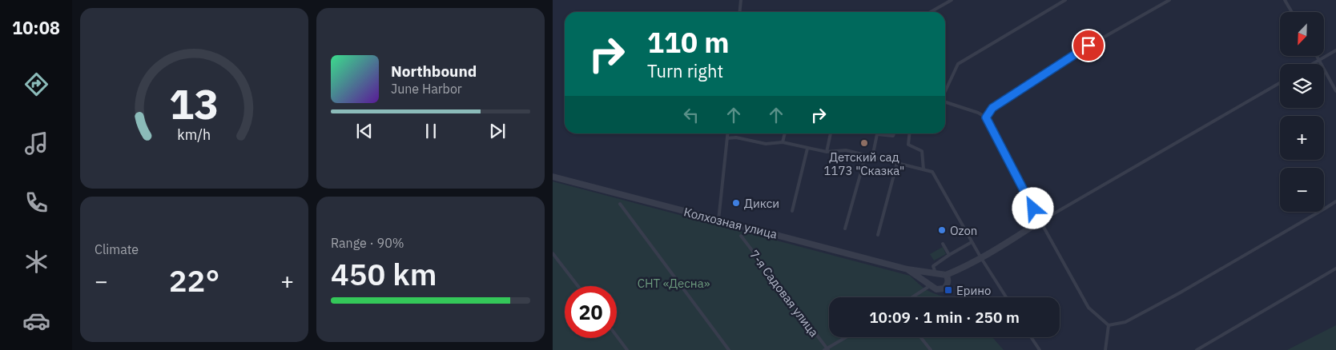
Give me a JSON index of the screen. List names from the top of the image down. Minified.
{"streets":{"street":["Колхозная улица"],"lane":["7-я Садовая улица"]},"parks":["СНТ «Десна»"],"places":{"other":["Детский сад 1173 \"Сказка\"","Дикси","Ozon"],"transit":["Ерино"]},"north":"bottom left","page":{"tabs":"10:08","map_buttons":["+","−"],"turn":["110 m","Turn right"],"song":["Northbound","June Harbor"],"tile":["Climate",["Range · 90%","450 km"]],"heat":["−","22°","+"],"limit":"20","trip":"10:09 · 1 min · 250 m","gauge":["13","km/h"]}}
